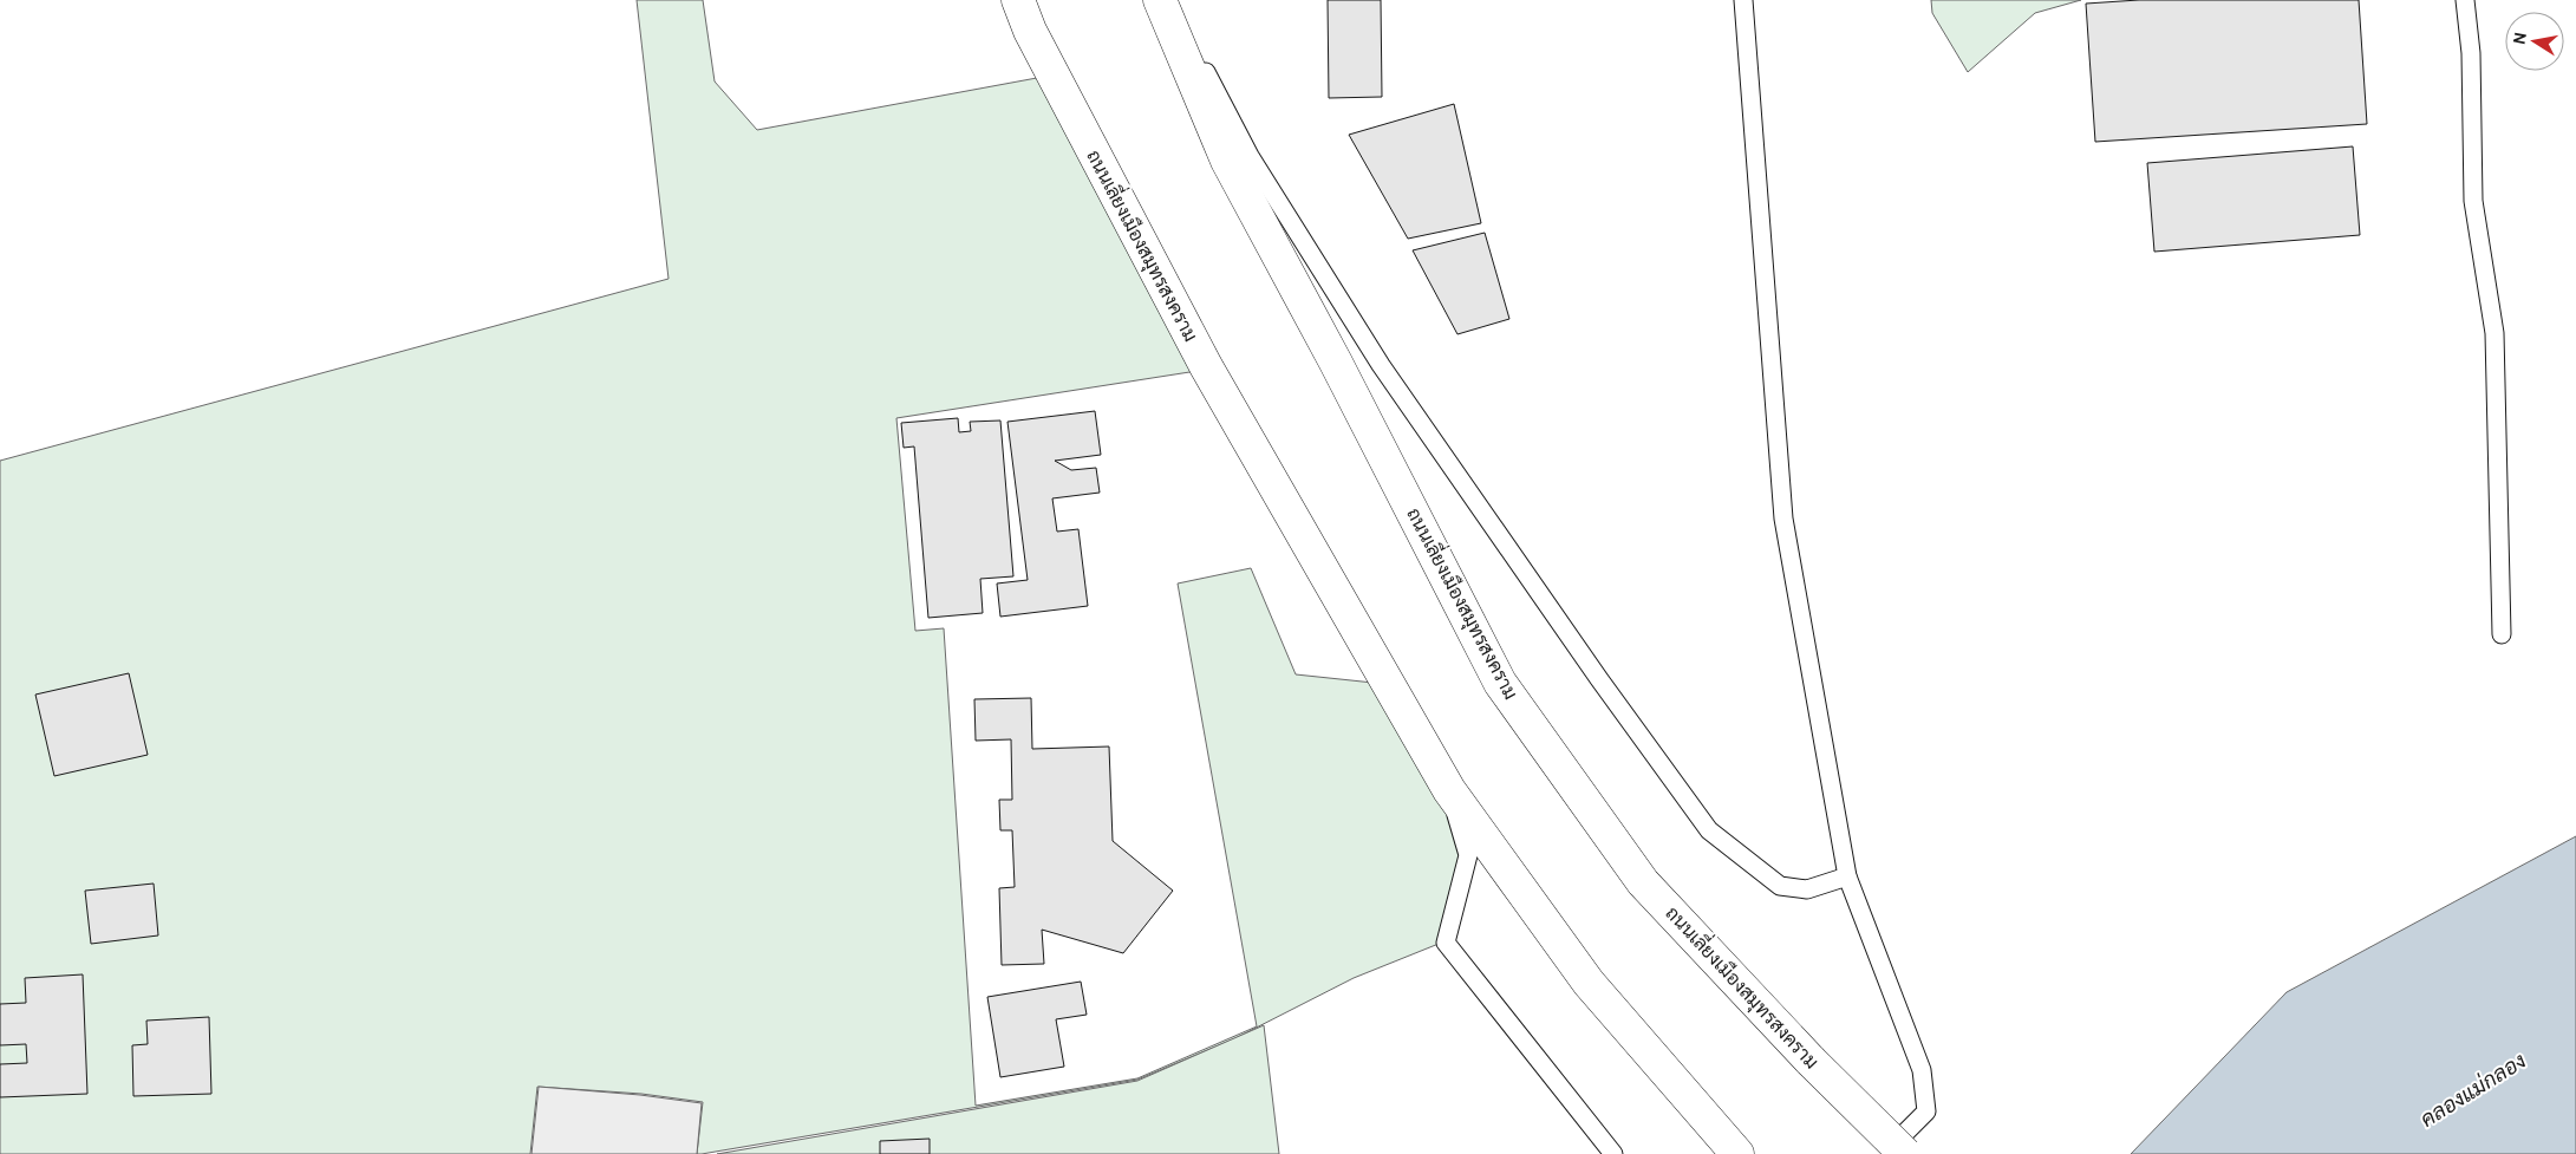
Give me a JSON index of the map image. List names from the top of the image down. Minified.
{"streets":{"main road":["ถนนเลี่ยงเมืองสมุทรสงคราม"]},"water":["คลองแม่กลอง"],"north":"left"}
